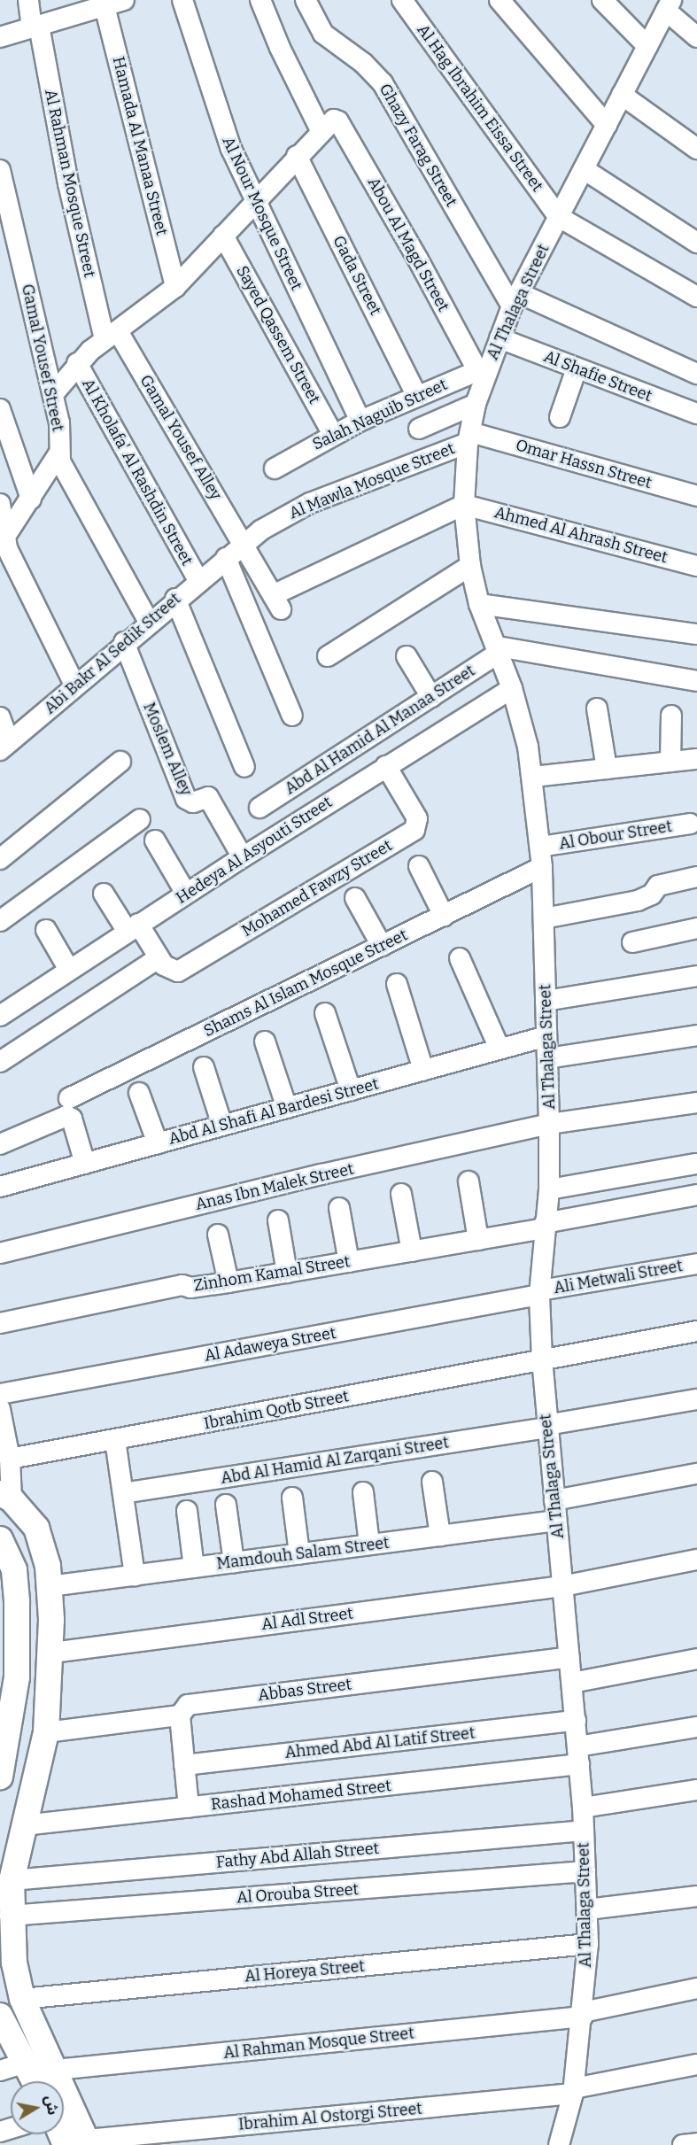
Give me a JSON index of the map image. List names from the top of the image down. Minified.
{"streets":{"street":["Al Hag Ibrahim Eissa Street","Ghazy Farag Street","Hamada Al Manaa Street","Al Rahman Mosque Street","Al Nour Mosque Street","Abou Al Magd Street","Gada Street","Al Thalaga Street","Sayed Qassem Street","Gamal Yousef Street","Al Shafie Street","Salah Naguib Street","Gamal Yousef Alley","Omar Hassn Street","Al Kholafa' Al Rashdin Street","Al Mawla Mosque Street","Ahmed Al Ahrash Street","Abi Bakr Al Sedik Street","Abd Al Hamid Al Manaa Street","Moslem Alley","Al Obour Street","Hedeya Al Asyouti Street","Mohamed Fawzy Street","Shams Al Islam Mosque Street","Abd Al Shafi Al Bardesi Street","Anas Ibn Malek Street","Zinhom Kamal Street","Ali Metwali Street","Al Adaweya Street","Ibrahim Qotb Street","Abd Al Hamid Al Zarqani Street","Mamdouh Salam Street","Al Adl Street","Abbas Street","Ahmed Abd Al Latif Street","Rashad Mohamed Street","Fathy Abd Allah Street","Al Orouba Street","Al Horeya Street","Ibrahim Al Ostorgi Street"]},"crossings":[["Al Hag Ibrahim Eissa Street","Al Thalaga Street"],["Ghazy Farag Street","Al Thalaga Street"],["Al Rahman Mosque Street","Al Thalaga Street"],["Al Rahman Mosque Street","Gamal Yousef Alley"],["Al Nour Mosque Street","Salah Naguib Street"],["Abou Al Magd Street","Al Thalaga Street"],["Abou Al Magd Street","Salah Naguib Street"],["Gada Street","Salah Naguib Street"],["Al Thalaga Street","Al Shafie Street"],["Al Thalaga Street","Salah Naguib Street"],["Al Thalaga Street","Gamal Yousef Alley"],["Al Thalaga Street","Omar Hassn Street"],["Al Thalaga Street","Al Mawla Mosque Street"],["Al Thalaga Street","Ahmed Al Ahrash Street"],["Al Thalaga Street","Abd Al Hamid Al Manaa Street"],["Al Thalaga Street","Al Obour Street"],["Al Thalaga Street","Hedeya Al Asyouti Street"],["Al Thalaga Street","Shams Al Islam Mosque Street"],["Al Thalaga Street","Abd Al Shafi Al Bardesi Street"],["Al Thalaga Street","Anas Ibn Malek Street"],["Al Thalaga Street","Zinhom Kamal Street"],["Al Thalaga Street","Ali Metwali Street"],["Al Thalaga Street","Al Adaweya Street"],["Al Thalaga Street","Ibrahim Qotb Street"],["Al Thalaga Street","Abd Al Hamid Al Zarqani Street"],["Al Thalaga Street","Mamdouh Salam Street"],["Al Thalaga Street","Al Adl Street"],["Al Thalaga Street","Abbas Street"],["Al Thalaga Street","Ahmed Abd Al Latif Street"],["Al Thalaga Street","Rashad Mohamed Street"],["Al Thalaga Street","Fathy Abd Allah Street"],["Al Thalaga Street","Al Orouba Street"],["Al Thalaga Street","Al Horeya Street"],["Al Thalaga Street","Ibrahim Al Ostorgi Street"],["Sayed Qassem Street","Salah Naguib Street"],["Gamal Yousef Street","Abi Bakr Al Sedik Street"],["Gamal Yousef Alley","Al Mawla Mosque Street"],["Gamal Yousef Alley","Ahmed Al Ahrash Street"],["Omar Hassn Street","Al Mawla Mosque Street"],["Al Kholafa' Al Rashdin Street","Abi Bakr Al Sedik Street"],["Al Mawla Mosque Street","Abi Bakr Al Sedik Street"],["Abi Bakr Al Sedik Street","Moslem Alley"],["Moslem Alley","Hedeya Al Asyouti Street"],["Hedeya Al Asyouti Street","Mohamed Fawzy Street"],["Ali Metwali Street","Al Adaweya Street"]],"north":"right"}
